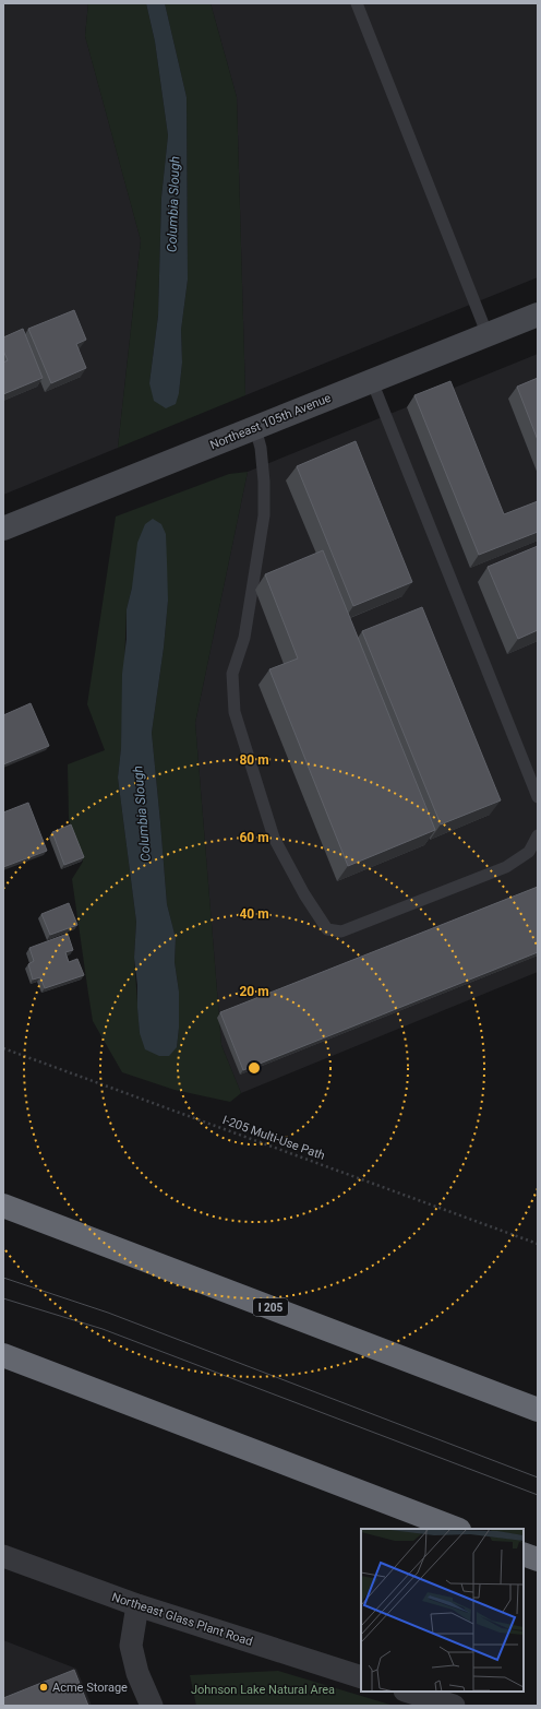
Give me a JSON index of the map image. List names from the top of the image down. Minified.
{"streets":{"highway":["I 205"],"street":["Northeast 105th Avenue","Northeast Glass Plant Road"],"path":["I-205 Multi-Use Path"]},"water":["Columbia Slough"],"parks":["Johnson Lake Natural Area"],"places":["Acme Storage"],"rings":["80 m","60 m","40 m","20 m"]}
